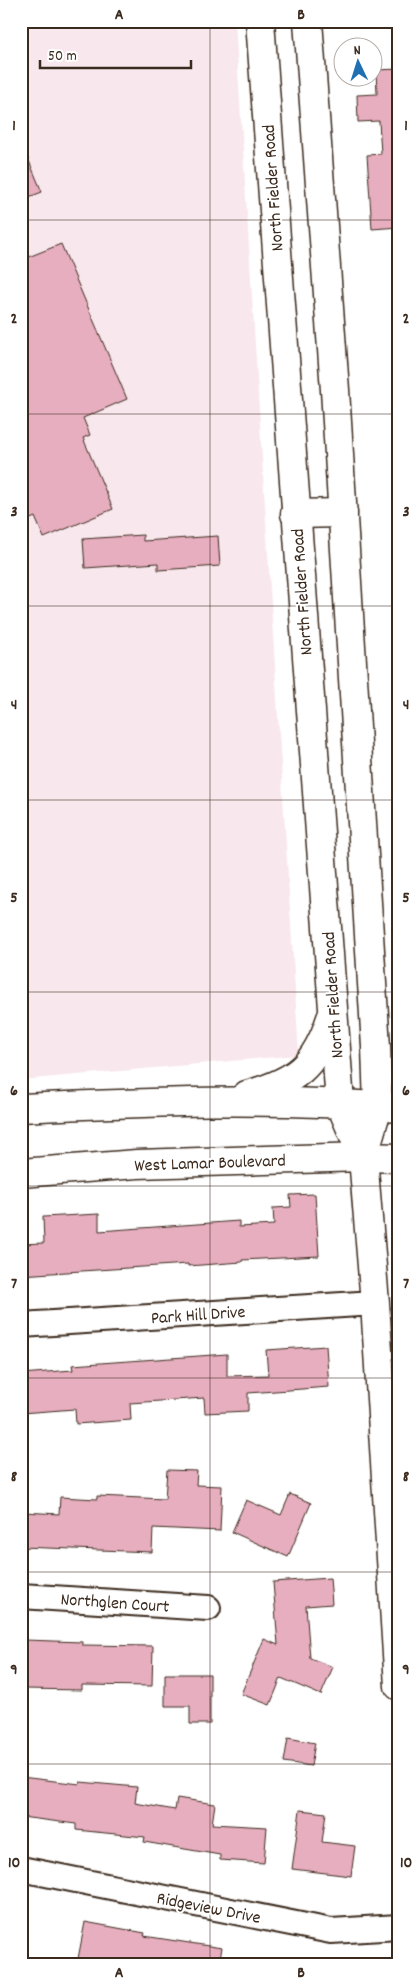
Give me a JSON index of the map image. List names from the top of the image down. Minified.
{"streets":{"main road":["North Fielder Road","West Lamar Boulevard"],"street":["Park Hill Drive","Northglen Court","Ridgeview Drive"]},"crossings":[["North Fielder Road","West Lamar Boulevard"],["North Fielder Road","Park Hill Drive"]],"scale_bar":"50 m","north":"top","grid":{"columns":["A","B"],"rows":["1","2","3","4","5","6","7","8","9","10"]}}
